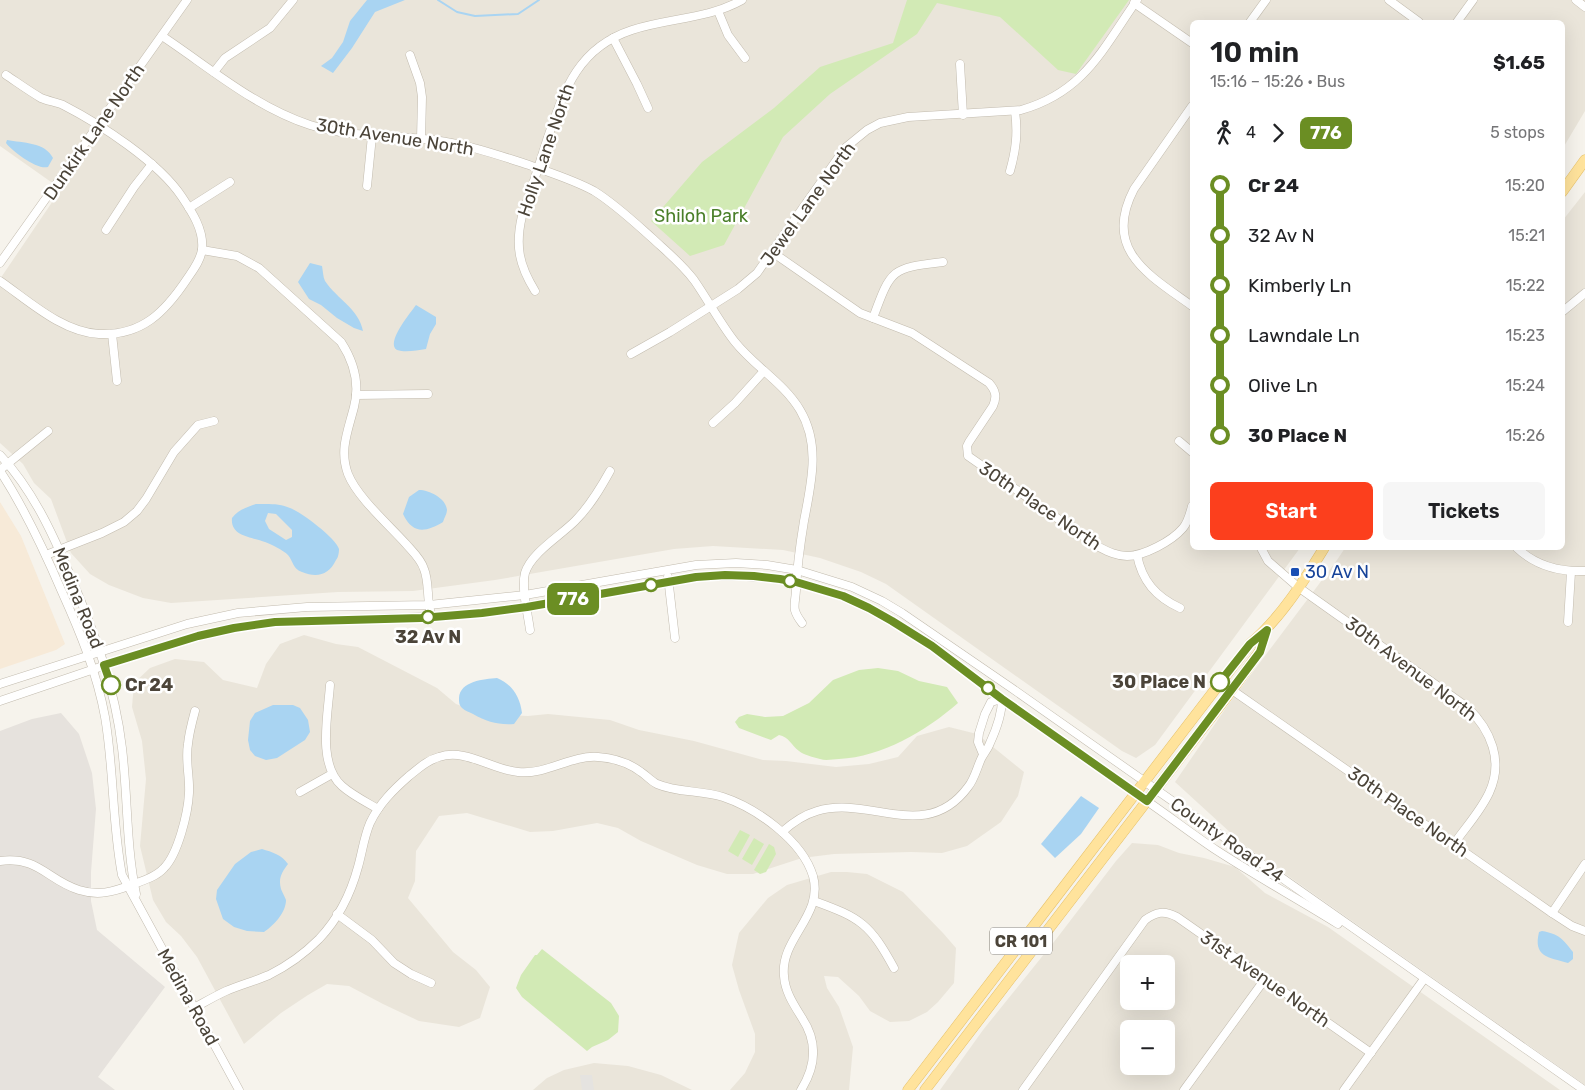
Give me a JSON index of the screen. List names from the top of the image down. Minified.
{"streets":{"main road":["CR 101"],"street":["Dunkirk Lane North","30th Avenue North","Holly Lane North","Jewel Lane North","30th Place North","Medina Road","County Road 24","31st Avenue North"]},"crossings":[["Dunkirk Lane North","30th Avenue North"],["30th Avenue North","Holly Lane North"],["30th Avenue North","Jewel Lane North"],["30th Avenue North","30th Place North"],["30th Avenue North","County Road 24"],["30th Avenue North","CR 101"],["30th Place North","CR 101"],["Medina Road","County Road 24"],["County Road 24","CR 101"]],"parks":["Shiloh Park"],"places":{"transit":["30 Av N"],"other":["32 Av N","30 Place N","Cr 24"]},"lines":["bus line 776"],"page":{"on_map":"776","heading":["10 min","15:16 – 15:26 · Bus","$1.65"],"legs":["4","776","5 stops"],"list":[{"name":"Cr 24","value":"15:20"},{"name":"32 Av N","value":"15:21"},{"name":"Kimberly Ln","value":"15:22"},{"name":"Lawndale Ln","value":"15:23"},{"name":"Olive Ln","value":"15:24"},{"name":"30 Place N","value":"15:26"}],"buttons":["Start","Tickets"],"map_buttons":["+","−"]}}
